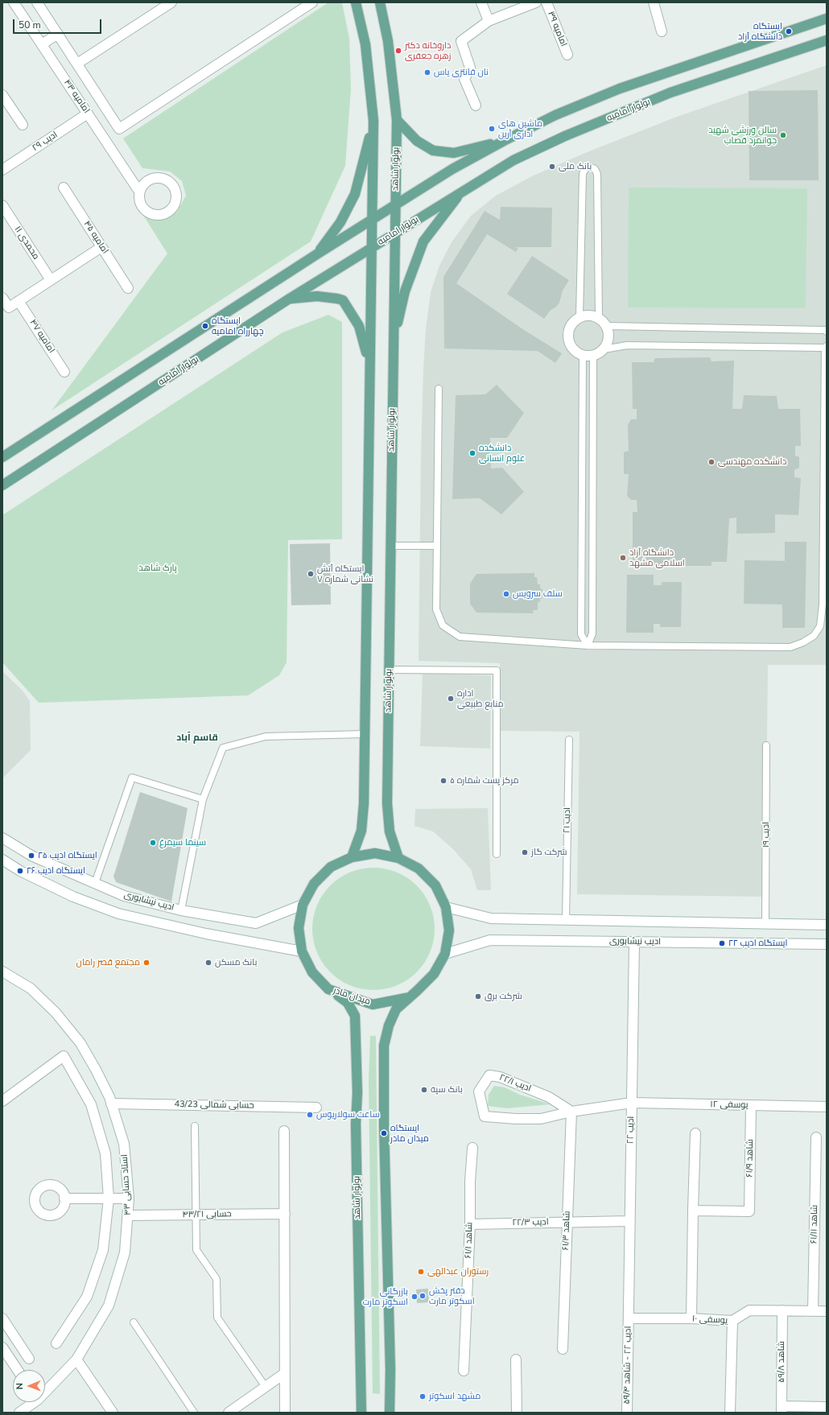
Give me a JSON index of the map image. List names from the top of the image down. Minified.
{"streets":{"main road":["بولوار امامیه","بولوار شاهد","میدان مادر"],"street":["امامیه ۳۹","امامیه ۴۳","ادیب ۲۹","امامیه ۴۵","محمدی ۱۱","امامیه ۴۷","ادیب نیشابوری","ادیب ۲۲/۱","حسابی شمالی 43/23","یوسفی ۱۲","ادیب ۲۲","شاهد ۶۱/۹","استاد حسابی ۴۳","حسابی ۴۳/۲۱","ادیب ۲۲/۳","شاهد ۶۱/۱۱","شاهد ۶۱/۳","شاهد ۶۱/۱","یوسفی ۱۰","شاهد ۵۹/۸","ادیب ۲۲ - شاهد ۵۹/۴"],"lane":["ادیب ۲۱","ادیب ۱۹"]},"crossings":[["امامیه ۴۳","ادیب ۲۹"],["بولوار امامیه","بولوار شاهد"],["بولوار شاهد","میدان مادر"],["ادیب نیشابوری","میدان مادر"],["ادیب نیشابوری","ادیب ۲۲"],["ادیب ۲۲/۱","یوسفی ۱۲"],["ادیب ۲۲/۱","ادیب ۲۲"],["ادیب ۲۲/۱","شاهد ۶۱/۳"],["حسابی شمالی 43/23","استاد حسابی ۴۳"],["یوسفی ۱۲","ادیب ۲۲"],["یوسفی ۱۲","شاهد ۶۱/۹"],["ادیب ۲۲","ادیب ۲۲/۳"],["ادیب ۲۲","یوسفی ۱۰"],["ادیب ۲۲","ادیب ۲۲ - شاهد ۵۹/۴"],["استاد حسابی ۴۳","حسابی ۴۳/۲۱"],["ادیب ۲۲/۳","شاهد ۶۱/۳"],["ادیب ۲۲/۳","شاهد ۶۱/۱"],["شاهد ۶۱/۱۱","یوسفی ۱۰"],["یوسفی ۱۰","شاهد ۵۹/۸"],["یوسفی ۱۰","ادیب ۲۲ - شاهد ۵۹/۴"]],"districts":["قاسم آباد"],"parks":["پارک شاهد"],"places":["ایستگاه دانشگاه آزاد","داروخانه دکتر زهره جعفری","نان فانتزی یاس","ماشین های اداری آرین","سالن ورزشی شهید جوانمرد قصاب","بانک ملی","ایستگاه چهارراه امامیه","دانشکده علوم انسانی","دانشکده مهندسی","دانشگاه آزاد اسلامی مشهد","ایستگاه آتش نشانی شماره ۷","سلف سرویس","اداره منابع طبیعی","مرکز پست شماره ۵","سینما سیمرغ","شرکت گاز","ایستگاه ادیب ۲۵","ایستگاه ادیب ۲۶","ایستگاه ادیب ۲۲","مجتمع قصر رامان","بانک مسکن","شرکت برق","بانک سپه","ساعت سولاریوس","ایستگاه میدان مادر","رستوران عبدالهی","دفتر پخش اسکوتر مارت","بازرگانی اسکوتر مارت","مشهد اسکوتر"],"scale_bar":"50 m","north":"left"}
